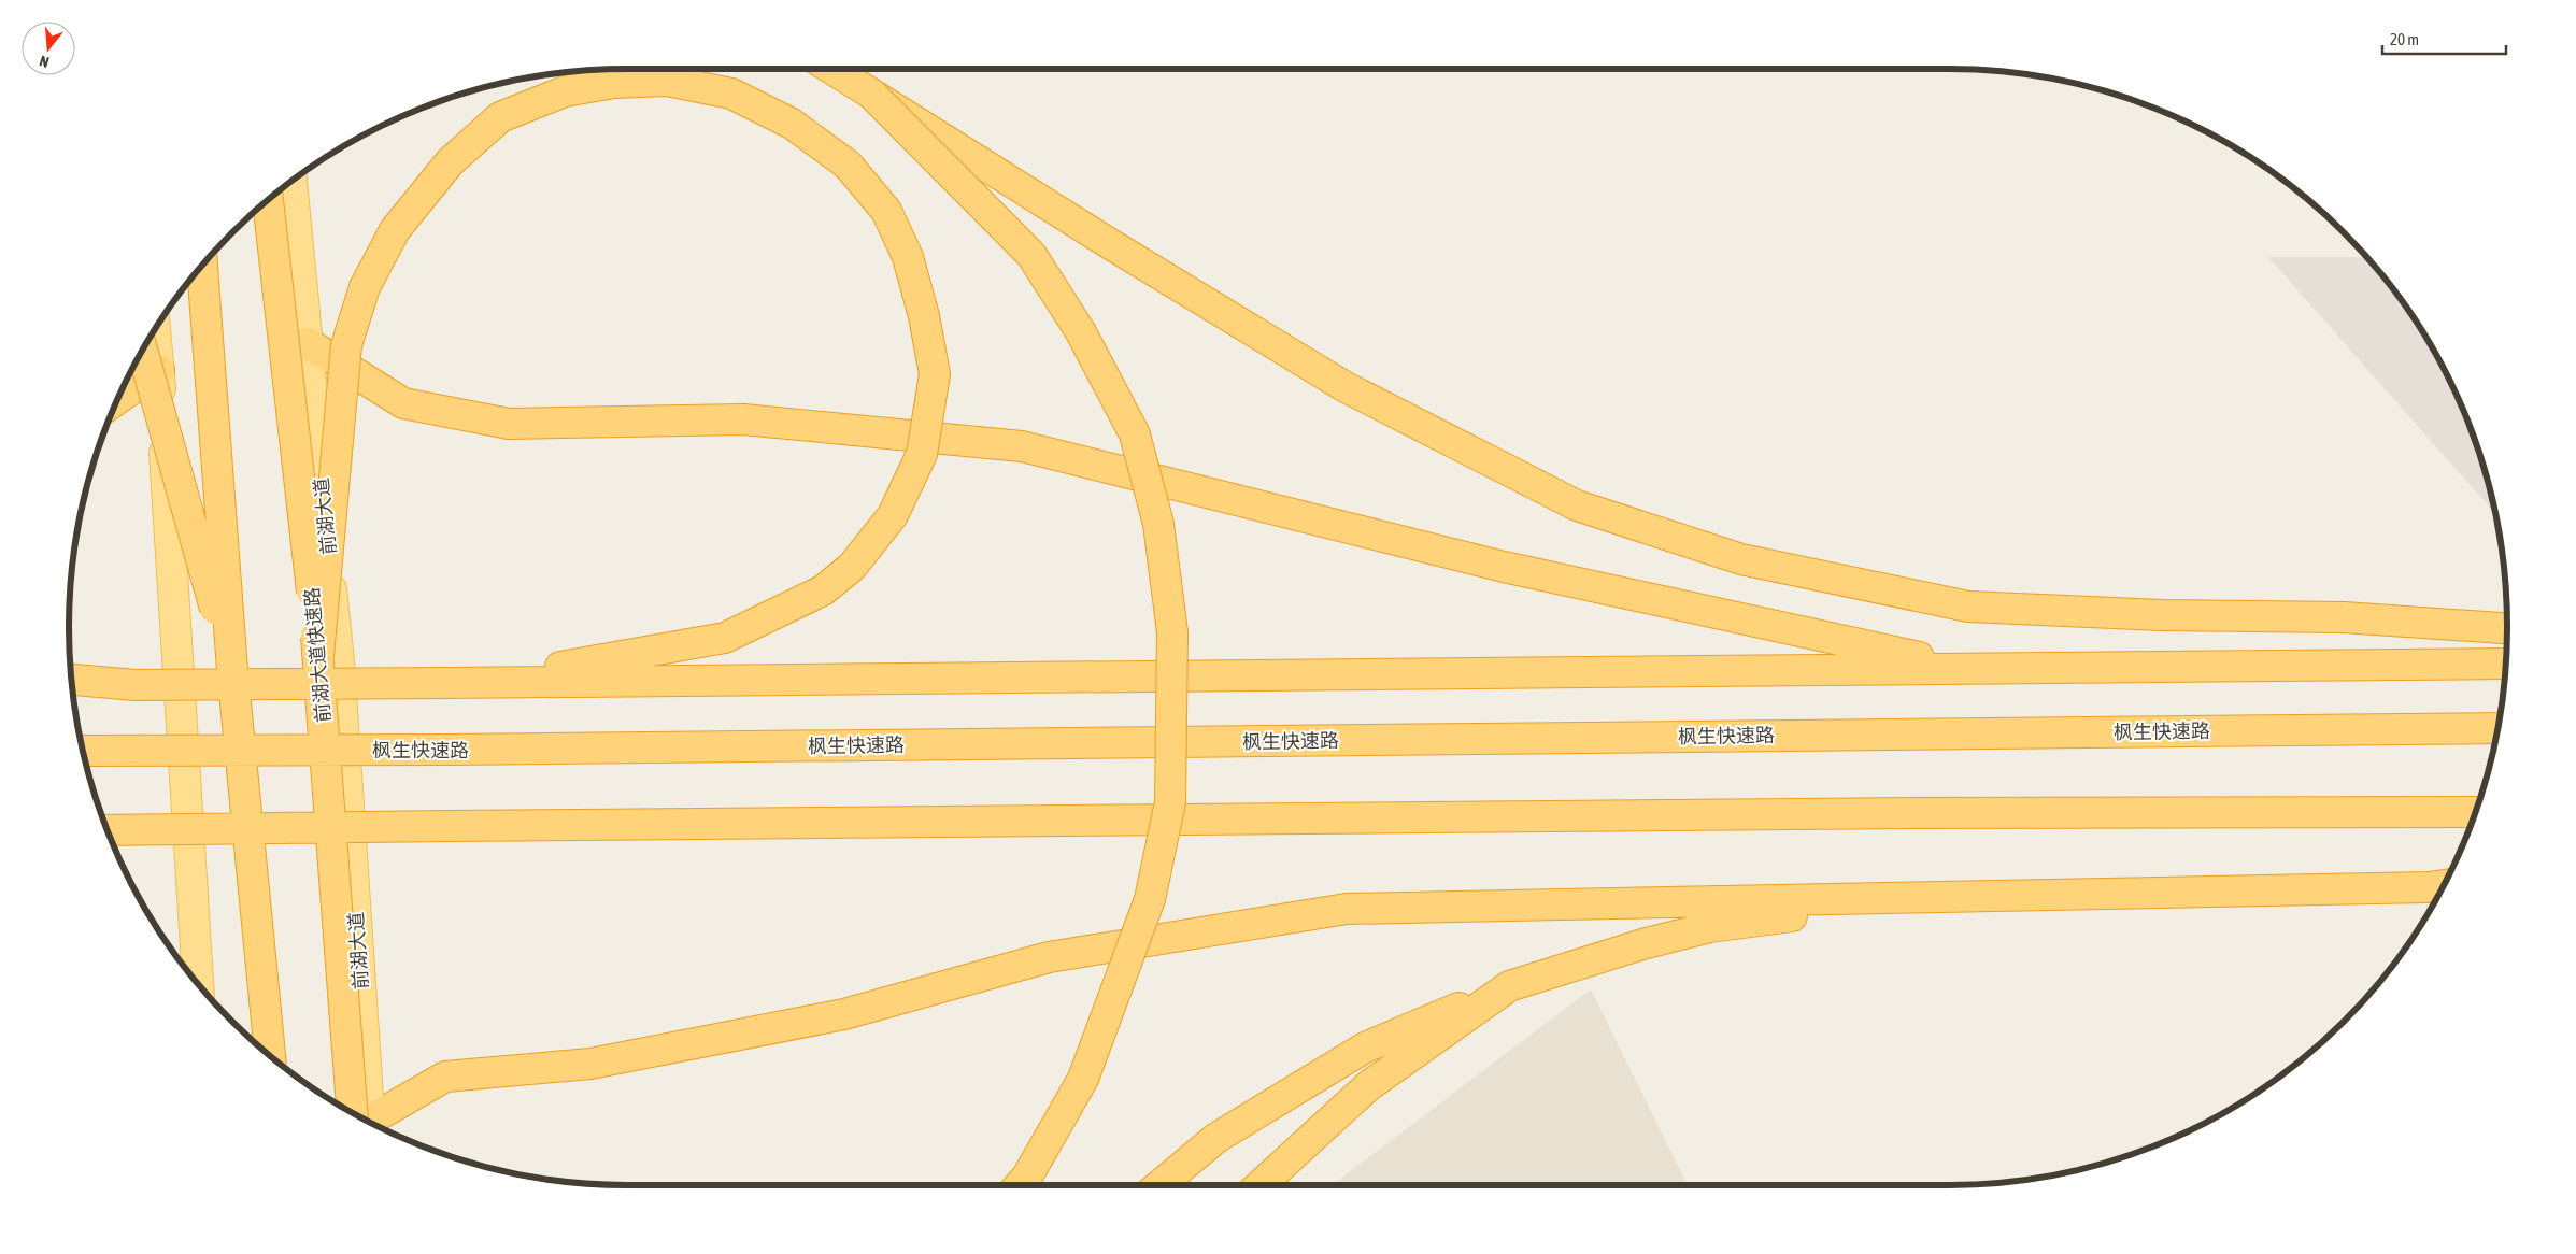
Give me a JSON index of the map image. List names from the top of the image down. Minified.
{"streets":{"highway":["前湖大道快速路","枫生快速路"],"main road":["前湖大道"]},"scale_bar":"20 m","north":"bottom"}
